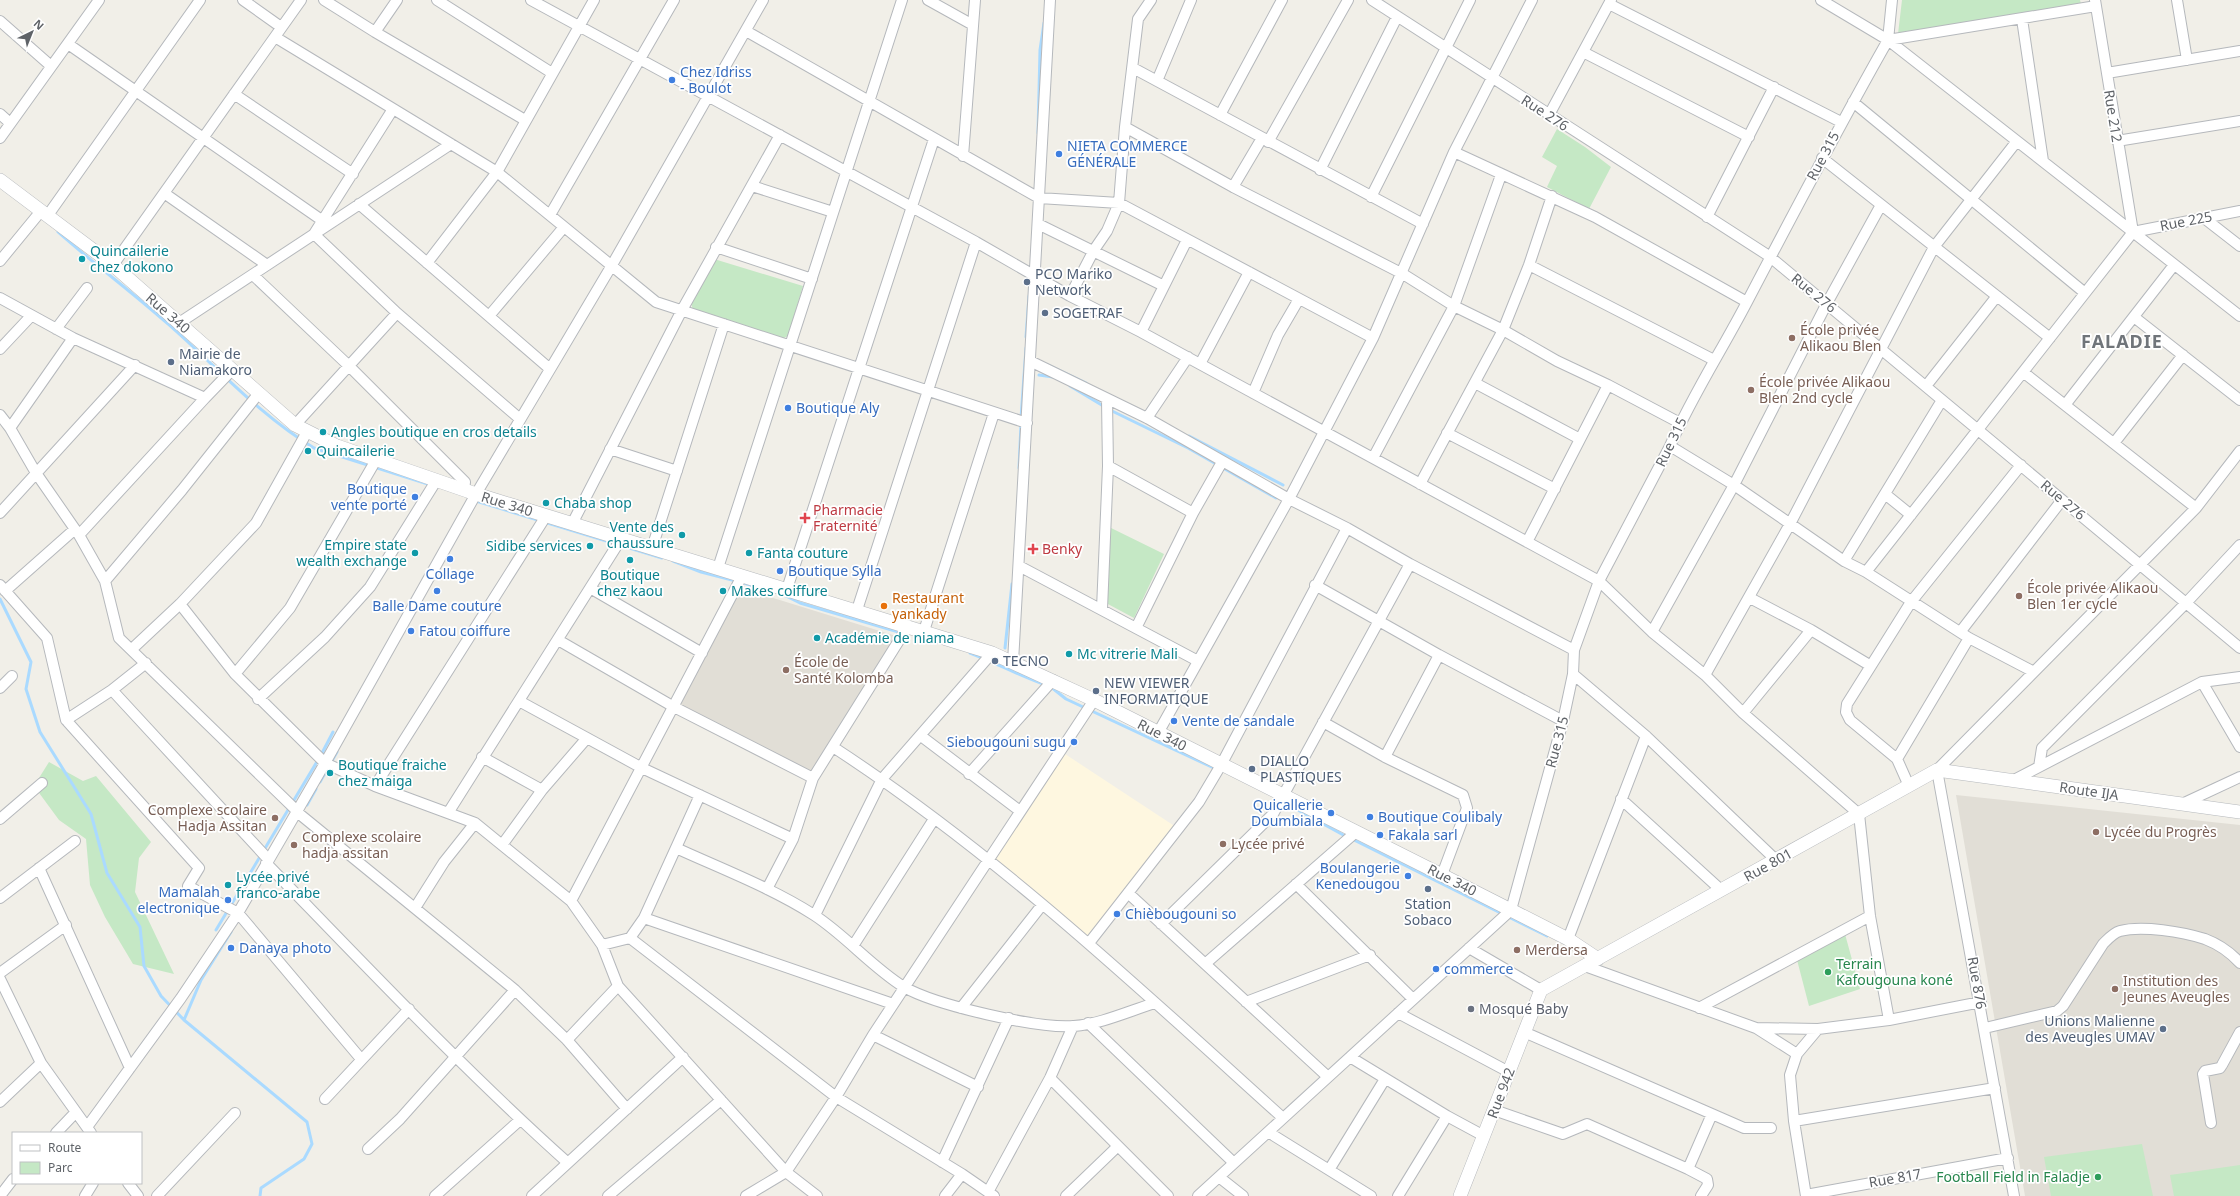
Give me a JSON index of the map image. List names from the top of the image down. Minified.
{"streets":{"street":["Rue 276","Rue 212","Rue 315","Rue 225","Rue 340","Route IJA","Rue 801","Rue 876","Rue 942","Rue 817"]},"crossings":[["Rue 276","Rue 315"],["Rue 212","Rue 225"],["Rue 315","Rue 340"],["Rue 340","Rue 801"],["Route IJA","Rue 801"],["Route IJA","Rue 876"],["Rue 801","Rue 876"],["Rue 801","Rue 942"],["Rue 876","Rue 817"]],"districts":["FALADIE"],"places":{"other":["Chez Idriss - Boulot","NIETA COMMERCE GÉNÉRALE","Quincailerie chez dokono","PCO Mariko Network","SOGETRAF","École privée Alikaou Blen","Mairie de Niamakoro","École privée Alikaou Blen 2nd cycle","Boutique Aly","Angles boutique en cros details","Quincailerie","Boutique vente porté","Chaba shop","Vente des chaussure","Sidibe services","Empire state wealth exchange","Fanta couture","Collage","Boutique chez kaou","Boutique Sylla","Balle Dame couture","Makes coiffure","École privée Alikaou Blen 1er cycle","Restaurant yankady","Fatou coiffure","Académie de niama","Mc vitrerie Mali","TECNO","École de Santé Kolomba","NEW VIEWER INFORMATIQUE","Vente de sandale","Siebougouni sugu","DIALLO PLASTIQUES","Boutique fraiche chez maiga","Quicallerie Doumbiala","Boutique Coulibaly","Complexe scolaire Hadja Assitan","Lycée du Progrès","Fakala sarl","Lycée privé","Complexe scolaire hadja assitan","Boulangerie Kenedougou","Lycée privé franco-arabe","Station Sobaco","Mamalah electronique","Chièbougouni so","Danaya photo","Merdersa","commerce","Terrain Kafougouna koné","Institution des Jeunes Aveugles","Mosqué Baby","Unions Malienne des Aveugles UMAV","Football Field in Faladje"],"health":["Pharmacie Fraternité","Benky"]},"legend":["Route","Parc"],"north":"top right"}
